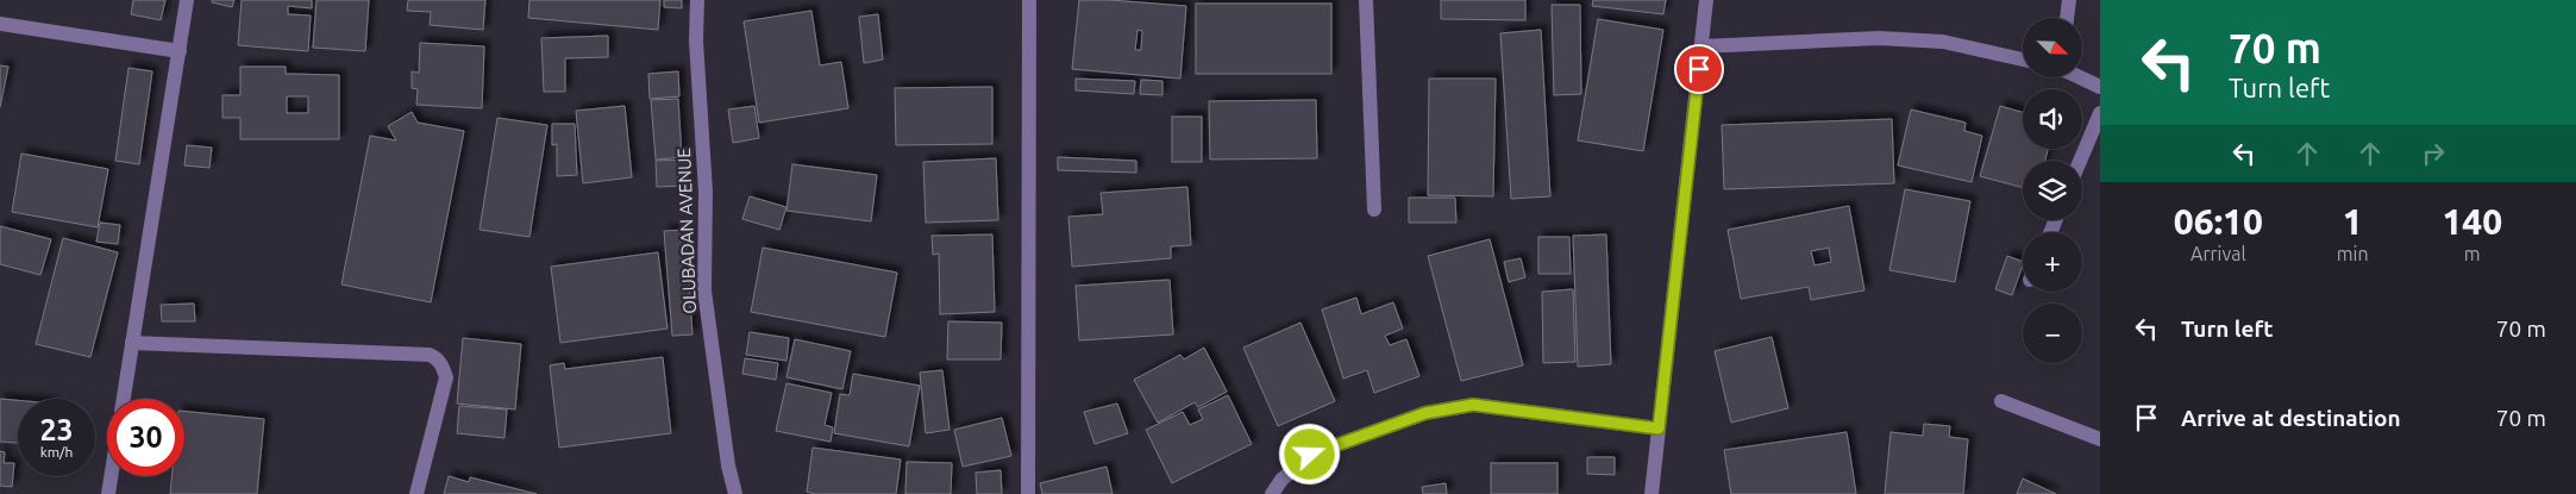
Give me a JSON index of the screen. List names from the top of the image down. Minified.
{"streets":{"street":["OLUBADAN AVENUE"]},"north":"bottom right","page":{"turn":["70 m","Turn left"],"map_buttons":["+","−"],"eta":["06:10","Arrival","1","min","140","m"],"list":[{"name":"Turn left","value":"70 m"},{"name":"Arrive at destination","value":"70 m"}],"speed":"23 km/h","limit":"30"}}
